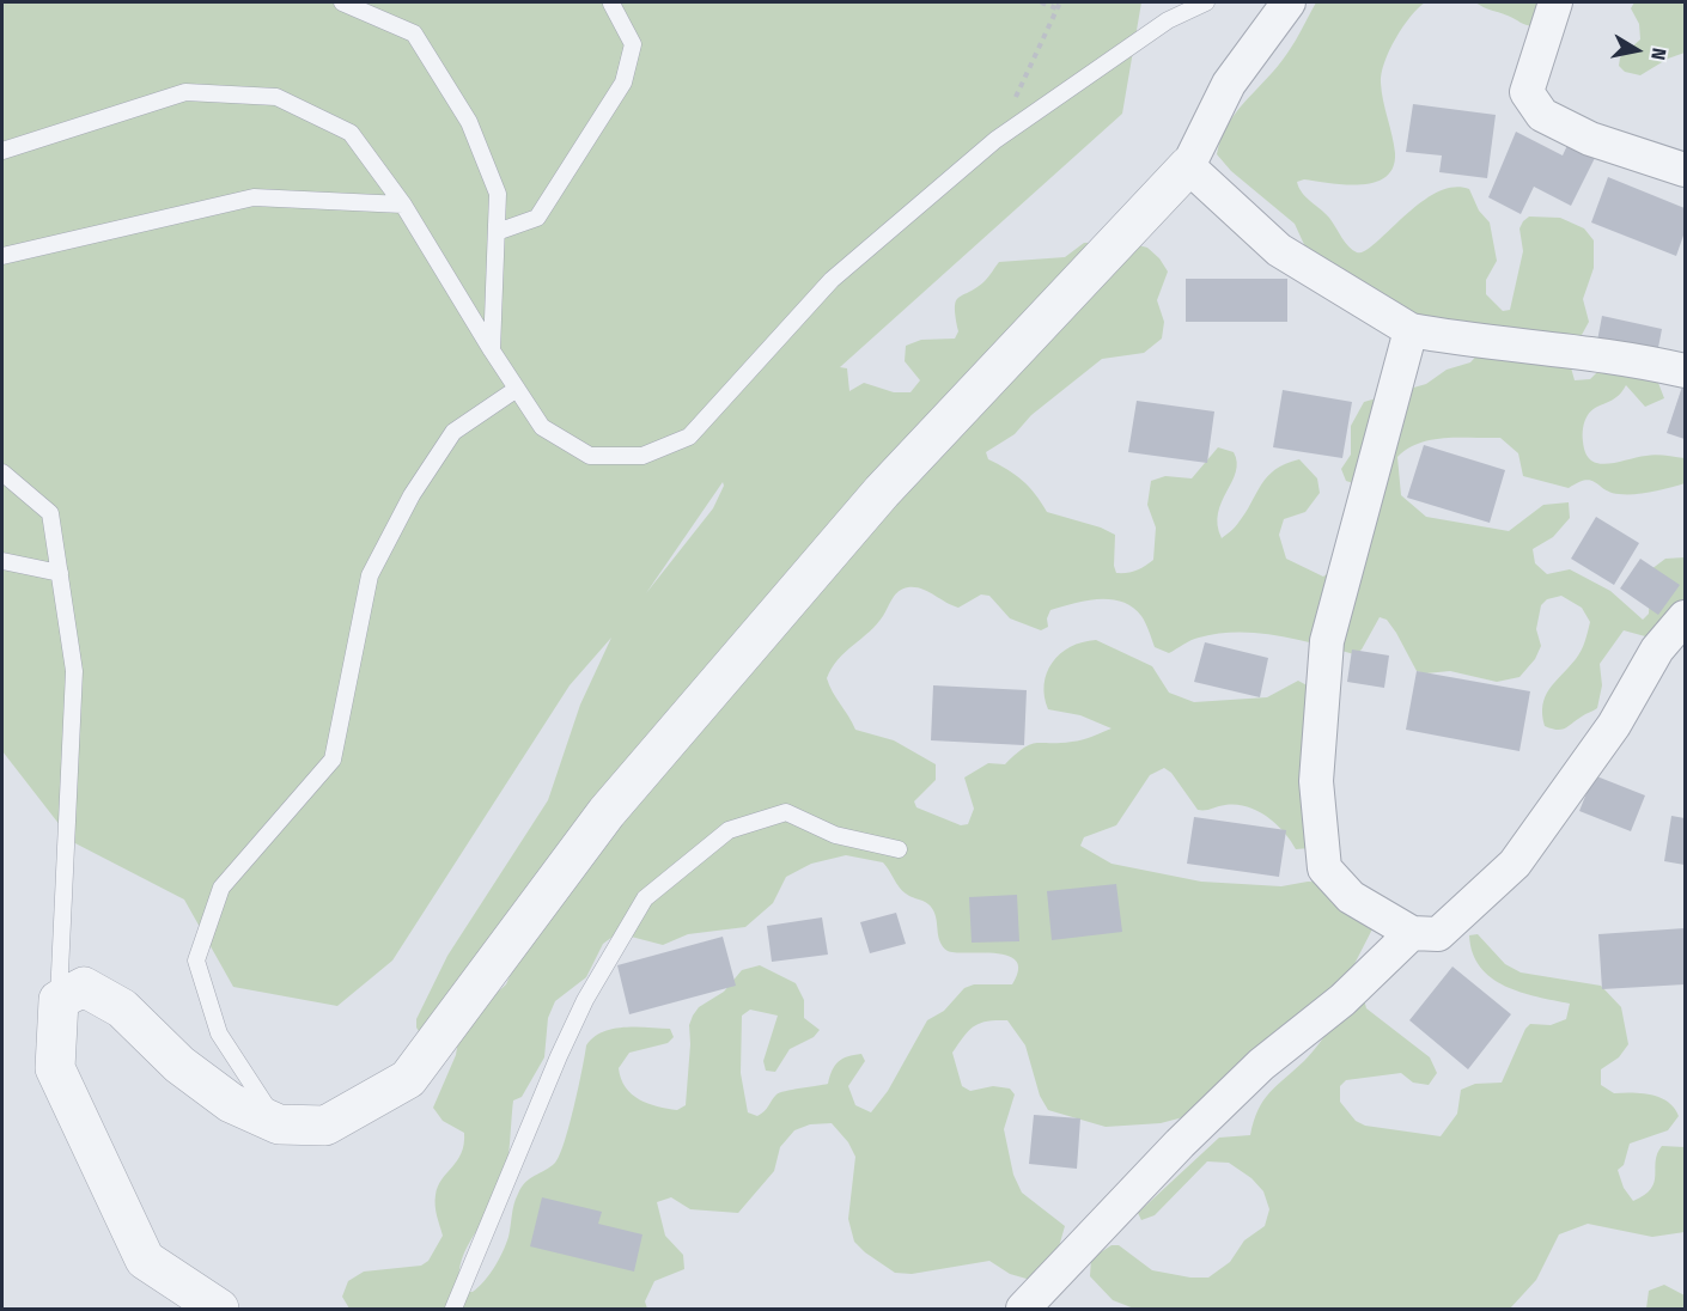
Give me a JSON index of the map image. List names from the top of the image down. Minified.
{"north":"right"}
